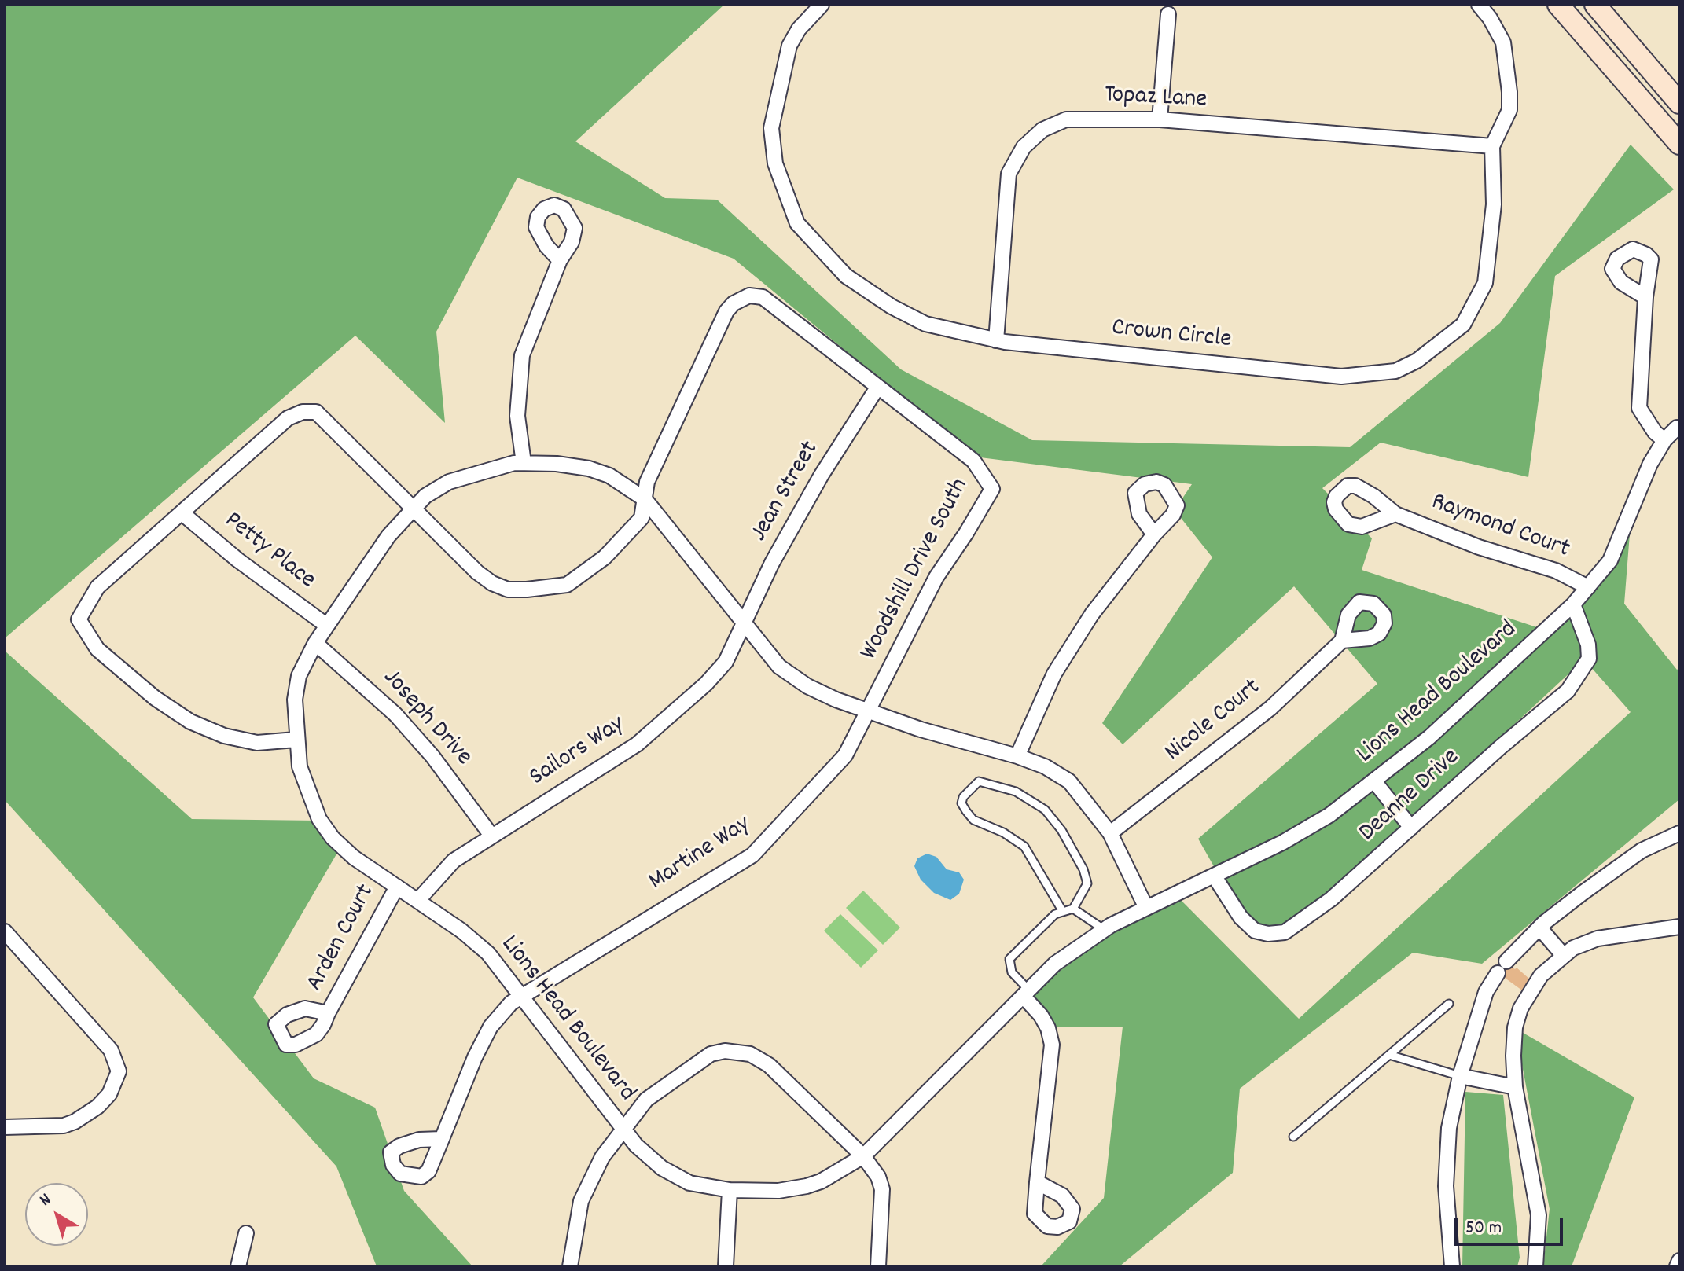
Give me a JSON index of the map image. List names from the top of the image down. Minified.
{"streets":{"street":["Topaz Lane","Crown Circle","Jean Street","Raymond Court","Petty Place","Woodshill Drive South","Lions Head Boulevard","Joseph Drive","Nicole Court","Sailors Way","Deanne Drive","Martine Way","Arden Court"]},"crossings":[["Topaz Lane","Crown Circle"],["Jean Street","Woodshill Drive South"],["Jean Street","Lions Head Boulevard"],["Jean Street","Sailors Way"],["Raymond Court","Lions Head Boulevard"],["Petty Place","Lions Head Boulevard"],["Woodshill Drive South","Lions Head Boulevard"],["Woodshill Drive South","Martine Way"],["Lions Head Boulevard","Joseph Drive"],["Lions Head Boulevard","Nicole Court"],["Lions Head Boulevard","Sailors Way"],["Lions Head Boulevard","Deanne Drive"],["Lions Head Boulevard","Martine Way"],["Lions Head Boulevard","Arden Court"],["Joseph Drive","Sailors Way"]],"scale_bar":"50 m","north":"top left"}
